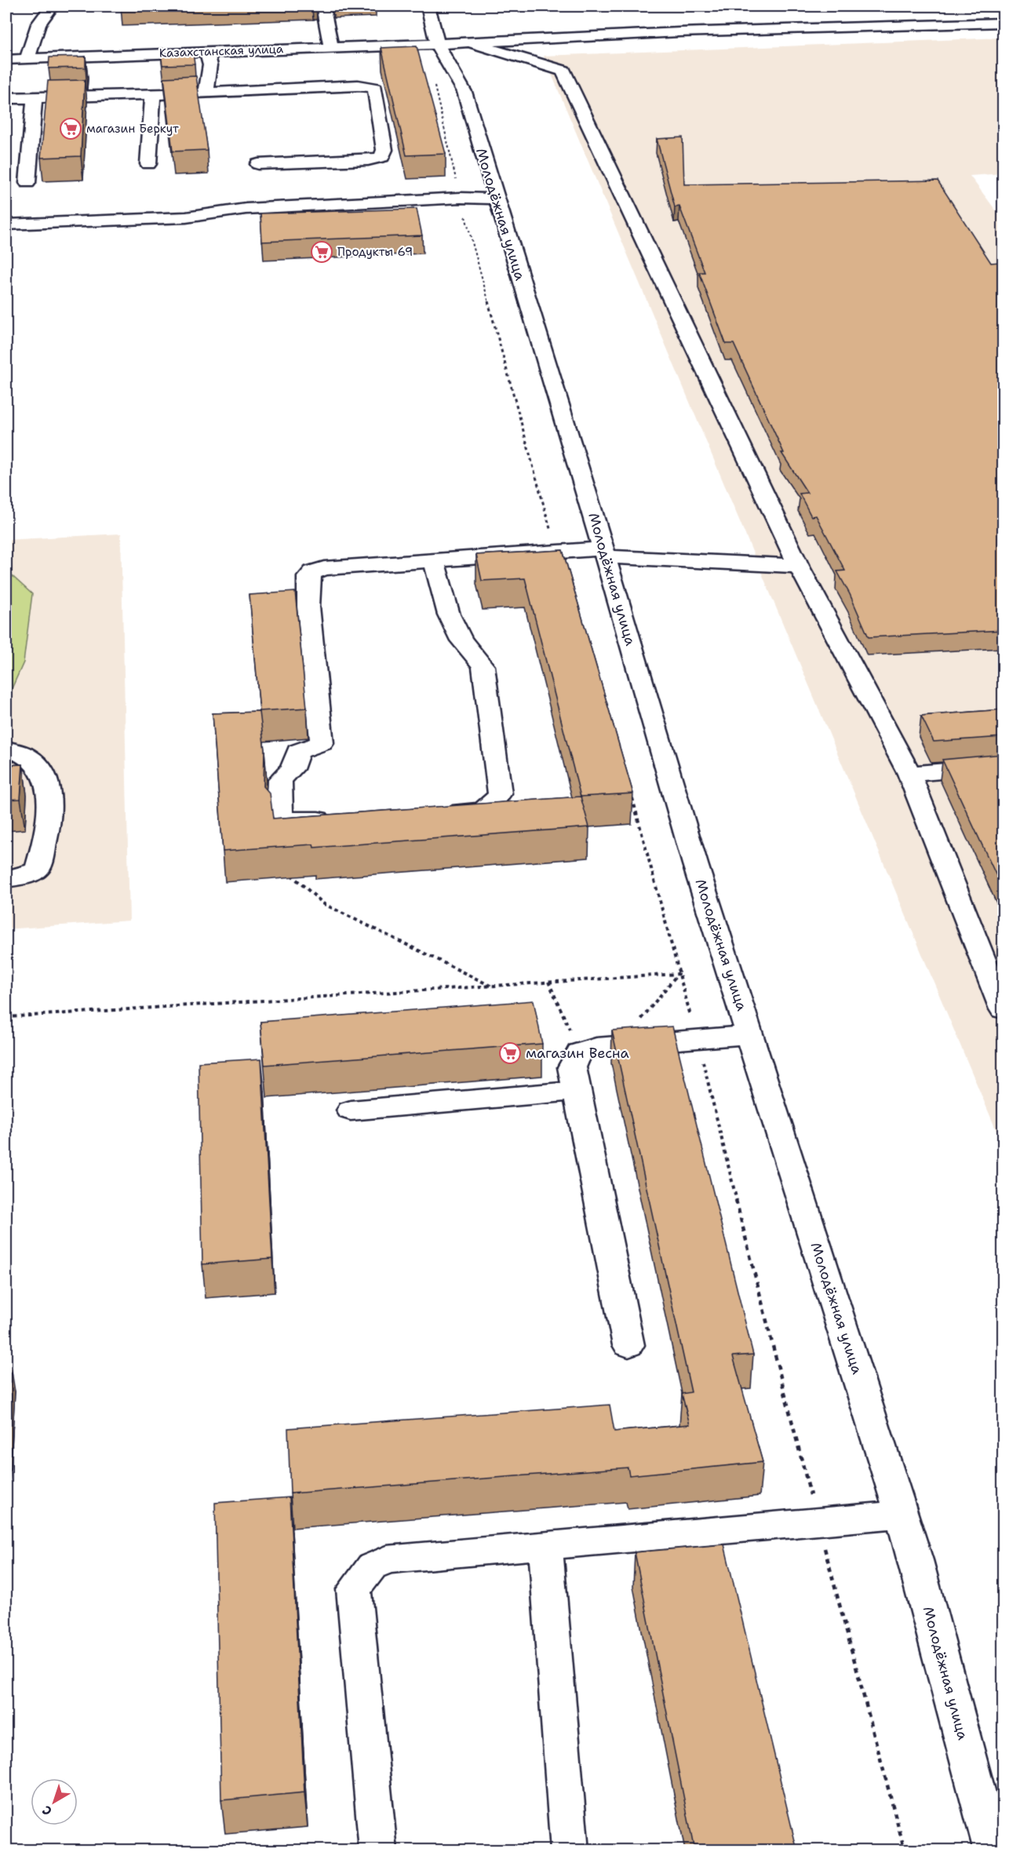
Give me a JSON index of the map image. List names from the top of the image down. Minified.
{"streets":{"street":["Казахстанская улица","Молодёжная улица"]},"crossings":[["Казахстанская улица","Молодёжная улица"]],"places":{"supermarket":["магазин Беркут","Продукты 69","магазин Весна"]},"north":"bottom left"}
